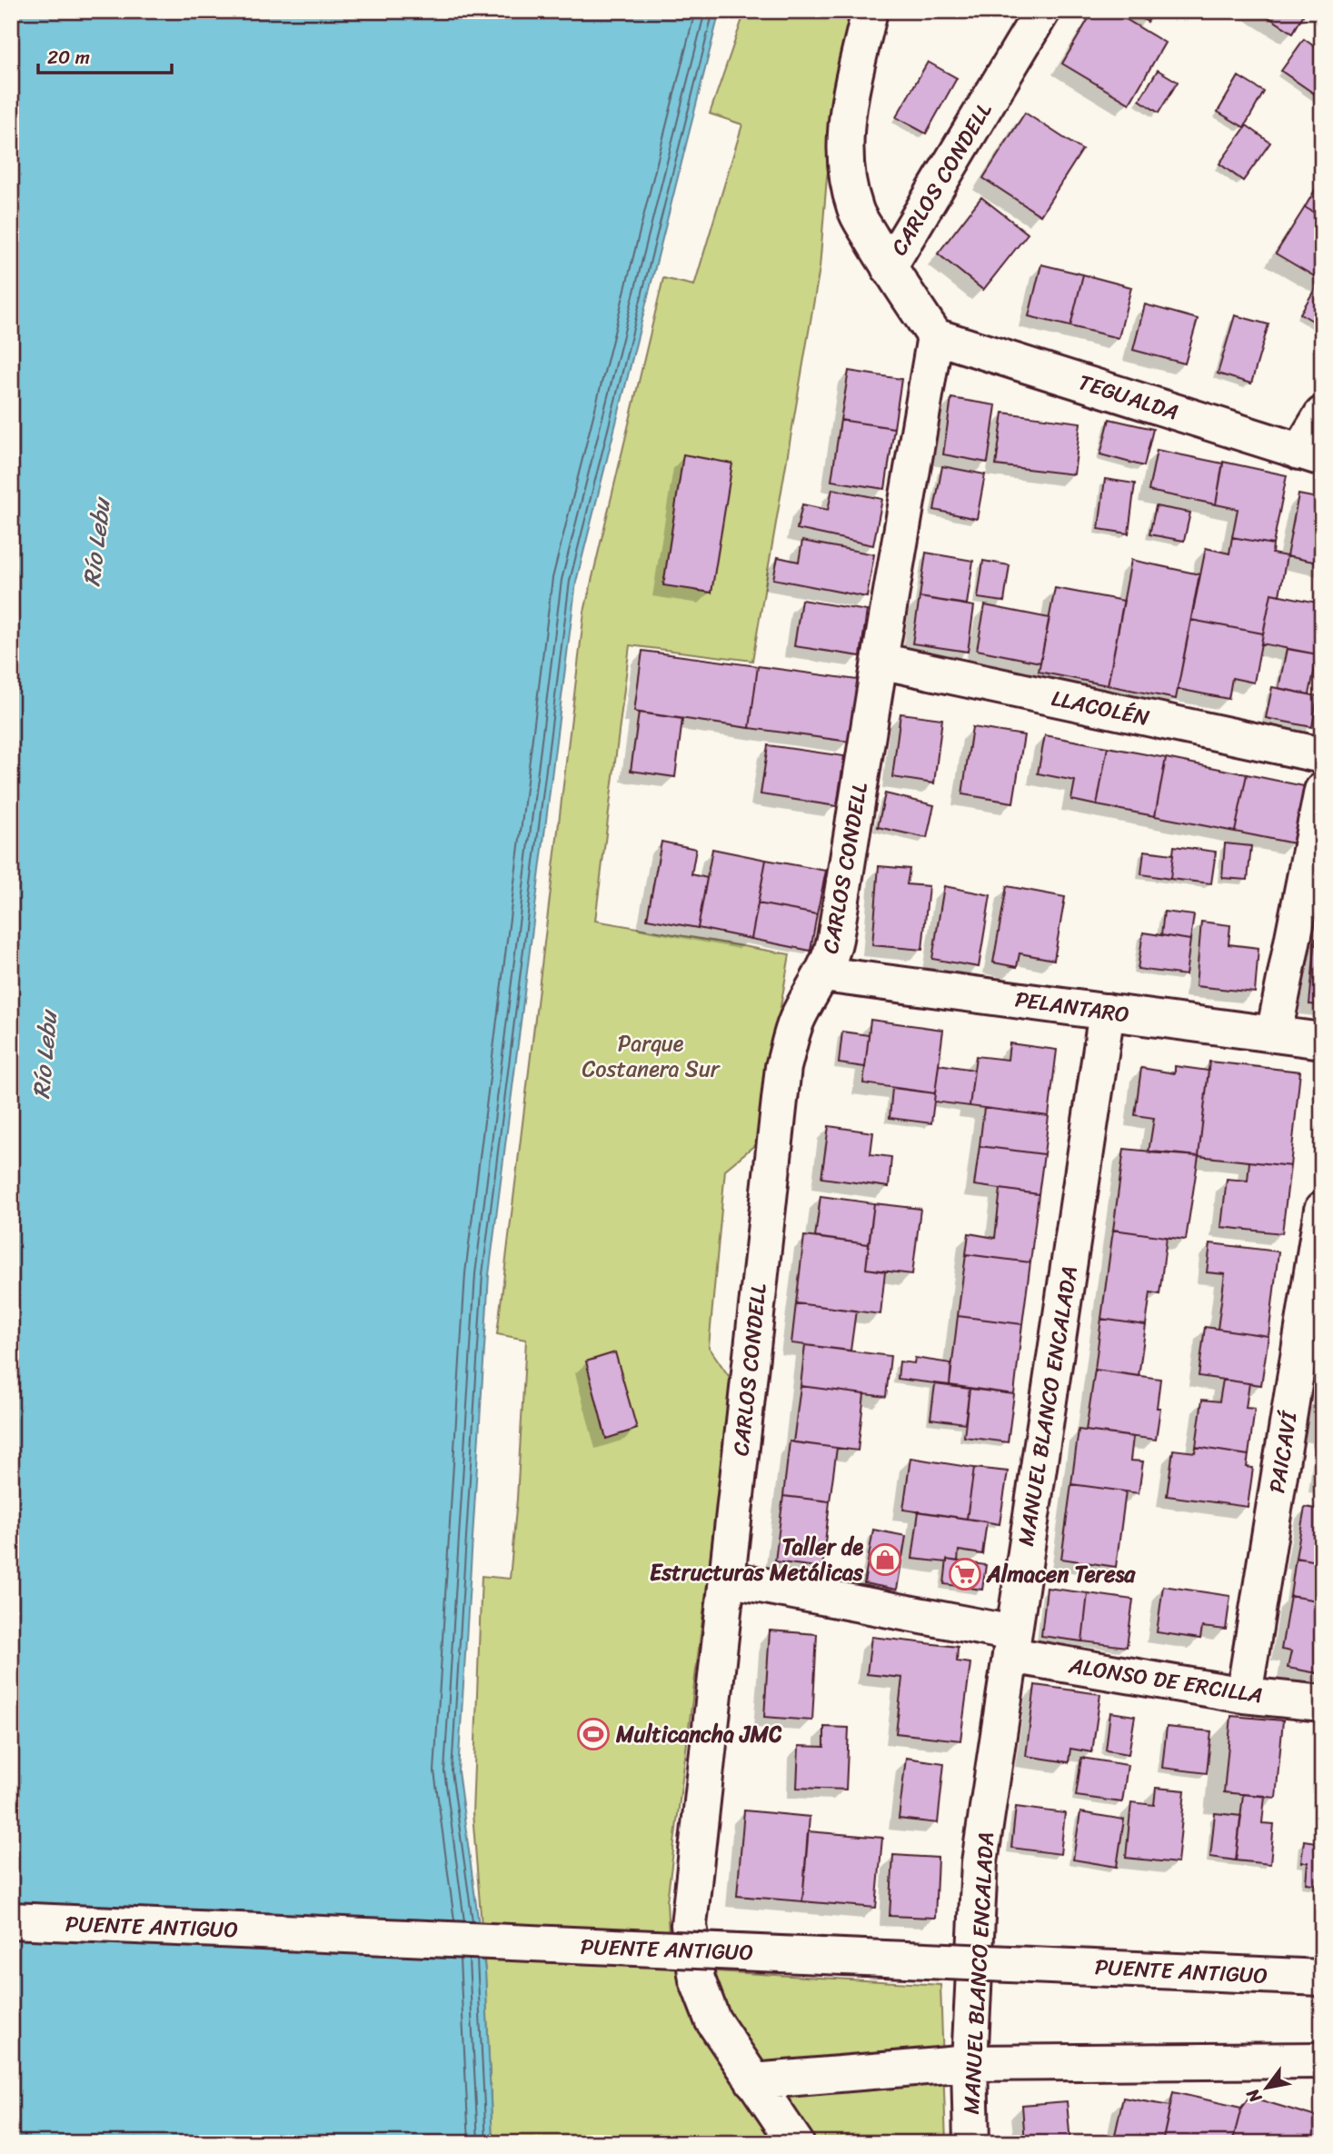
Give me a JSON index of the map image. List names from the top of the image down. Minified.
{"streets":{"street":["CARLOS CONDELL","TEGUALDA","LLACOLÉN","PELANTARO","MANUEL BLANCO ENCALADA","PAICAVÍ","ALONSO DE ERCILLA","PUENTE ANTIGUO"]},"crossings":[["CARLOS CONDELL","TEGUALDA"],["CARLOS CONDELL","LLACOLÉN"],["CARLOS CONDELL","PELANTARO"],["CARLOS CONDELL","ALONSO DE ERCILLA"],["PELANTARO","MANUEL BLANCO ENCALADA"],["MANUEL BLANCO ENCALADA","ALONSO DE ERCILLA"],["PAICAVÍ","ALONSO DE ERCILLA"]],"water":["Río Lebu"],"parks":["Parque Costanera Sur"],"places":{"shop":["Taller de Estructuras Metálicas"],"supermarket":["Almacen Teresa"],"sports":["Multicancha JMC"]},"scale_bar":"20 m","north":"bottom left"}
